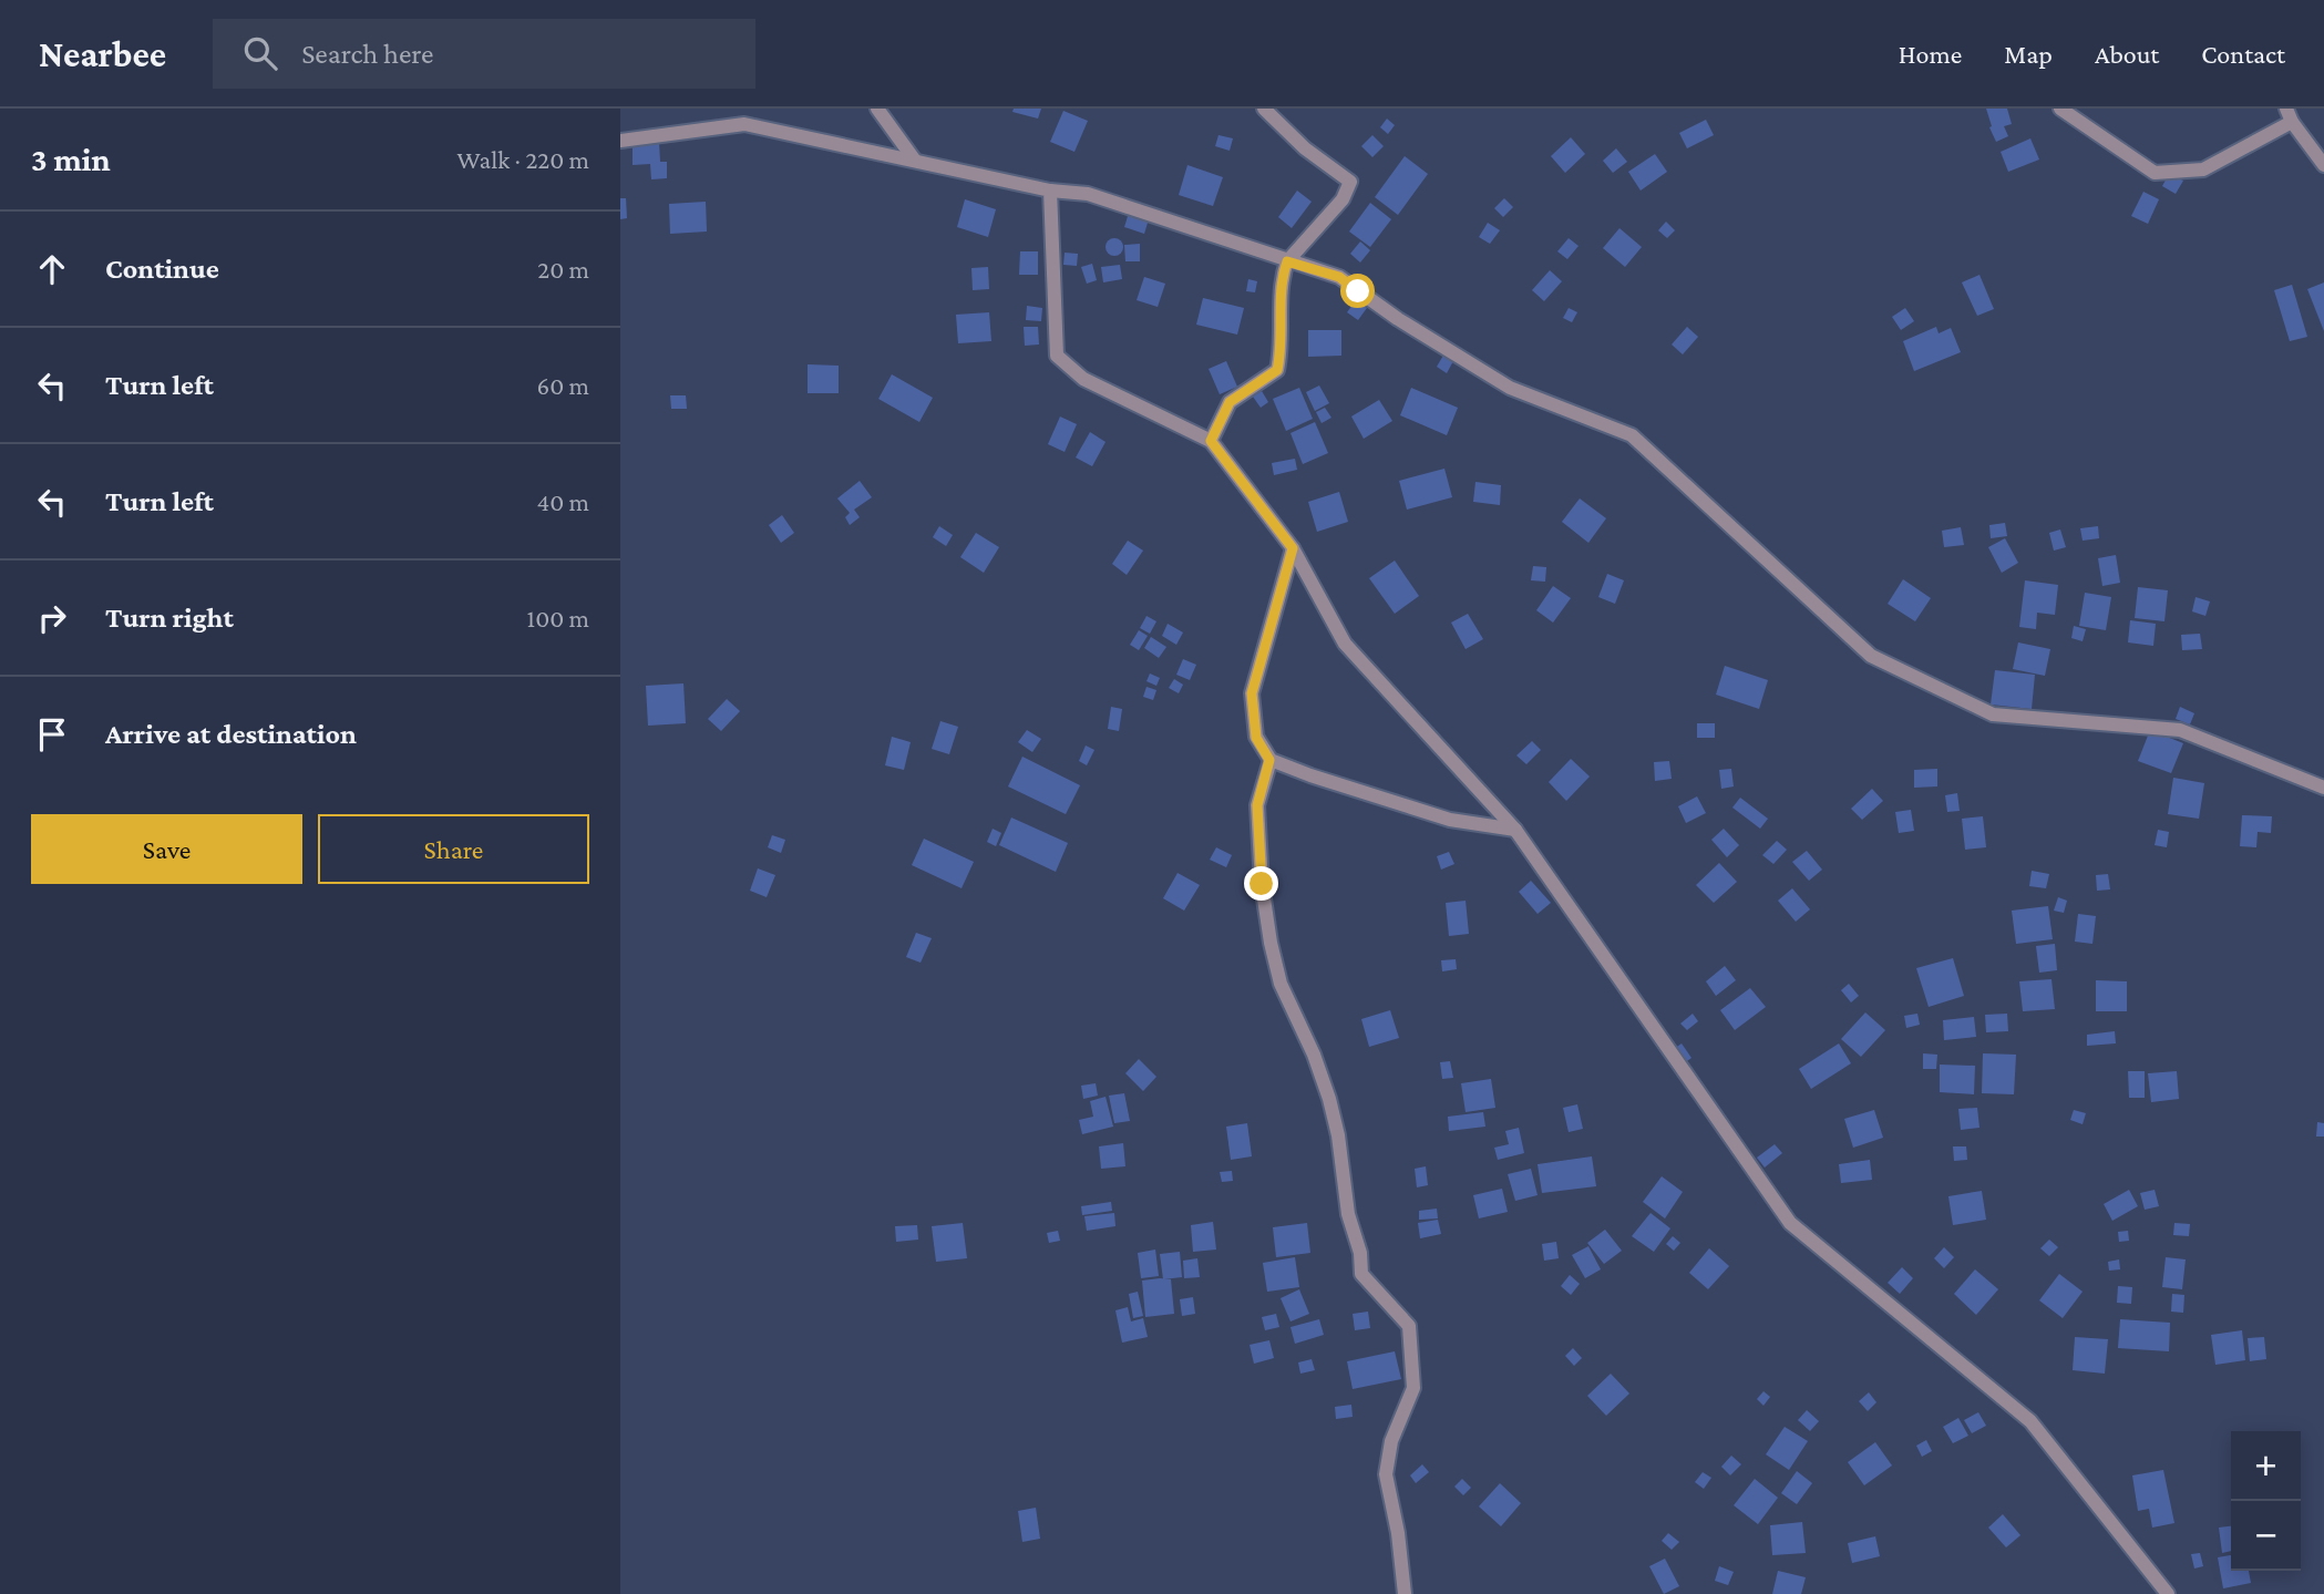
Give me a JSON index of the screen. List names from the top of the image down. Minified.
{"page":{"header":"Nearbee","search":"Search here","nav":["Home","Map","About","Contact"],"heading":["3 min","Walk · 220 m"],"list":[["Continue","20 m"],["Turn left","60 m"],["Turn left","40 m"],["Turn right","100 m"],"Arrive at destination"],"buttons":["Save","Share"],"map_buttons":["+","−"]}}
